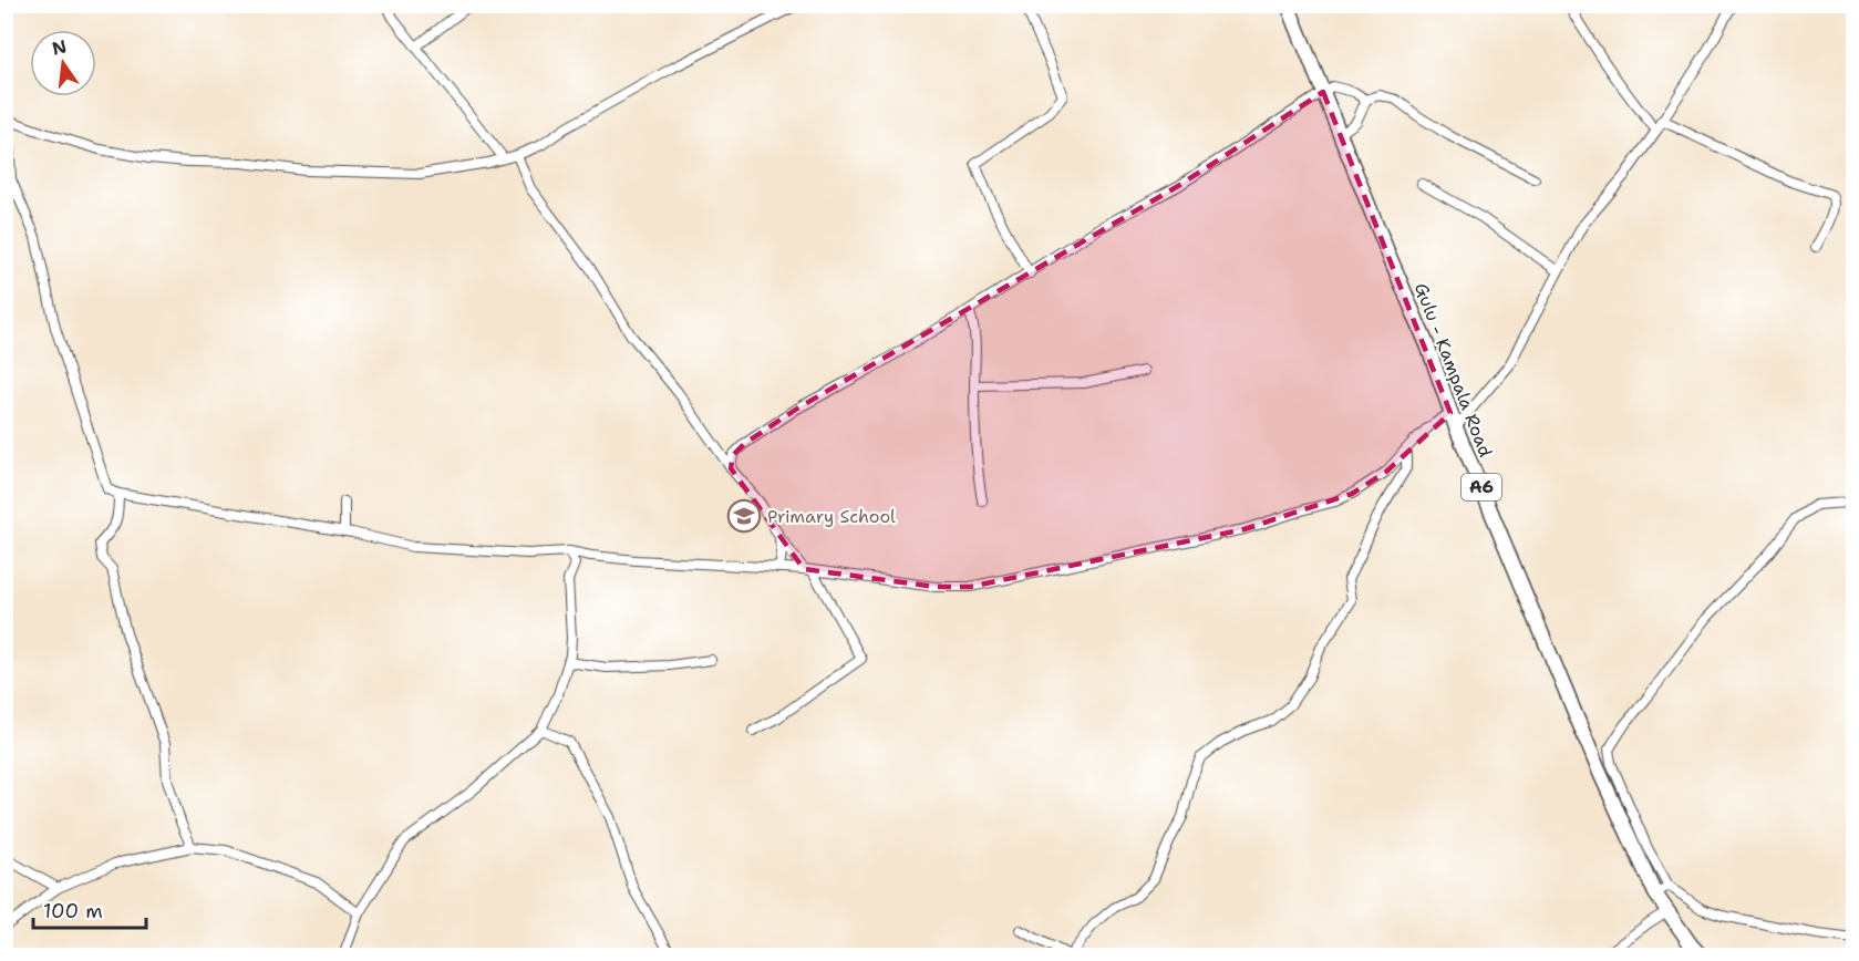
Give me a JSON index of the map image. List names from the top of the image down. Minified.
{"streets":{"main road":["Gulu - Kampala Road","A6"]},"places":{"school or university":["Primary School"]},"scale_bar":"100 m","north":"top"}
